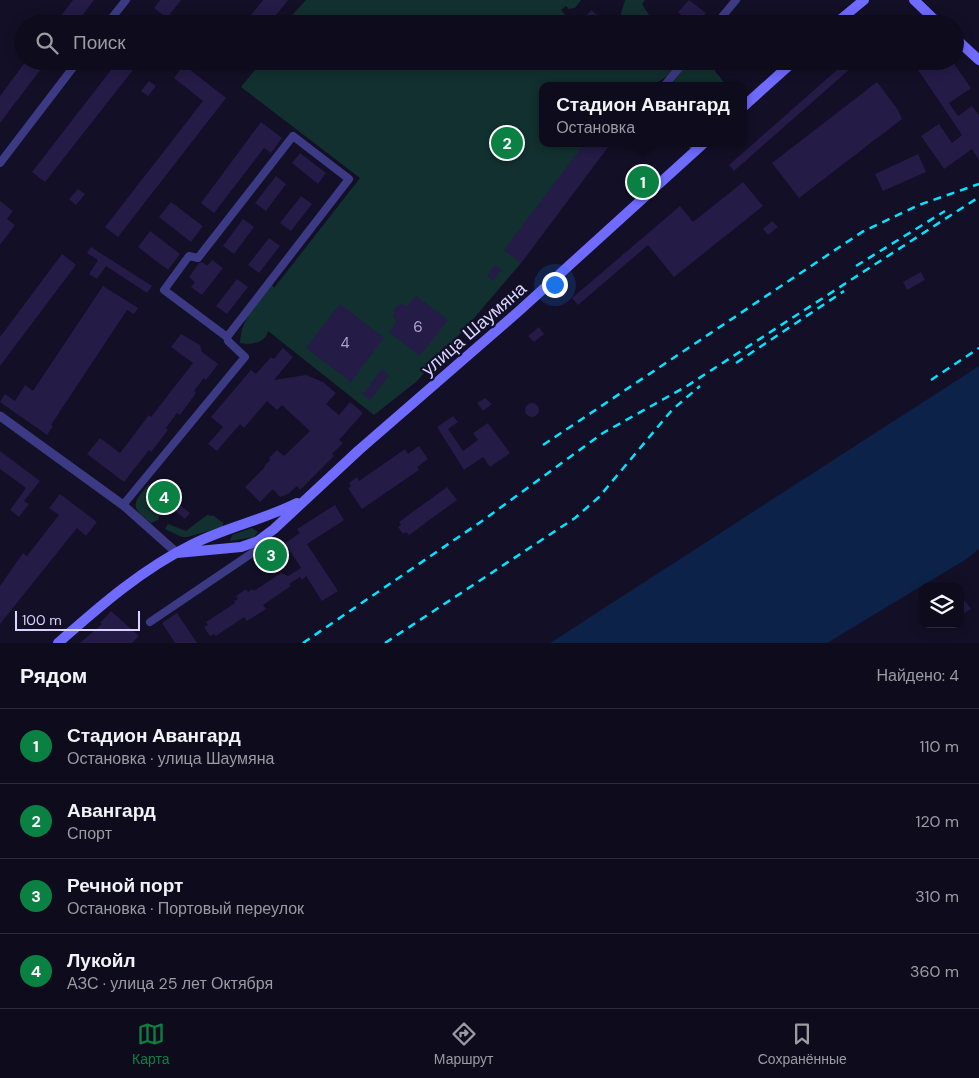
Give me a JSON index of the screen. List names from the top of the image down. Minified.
{"streets":{"main road":["улица Шаумяна"]},"house_numbers":["6","4"],"scale_bar":"100 m","page":{"search":"Поиск","popup":["Стадион Авангард","Остановка"],"pins":["2","1","4","3"],"scale":"100 m","heading":["Рядом","Найдено: 4"],"list":[{"mark":"1","name":"Стадион Авангард","note":"Остановка · улица Шаумяна","value":"110 m"},{"mark":"2","name":"Авангард","note":"Спорт","value":"120 m"},{"mark":"3","name":"Речной порт","note":"Остановка · Портовый переулок","value":"310 m"},{"mark":"4","name":"Лукойл","note":"АЗС · улица 25 лет Октября","value":"360 m"}],"nav":["Карта","Маршрут","Сохранённые"]}}
